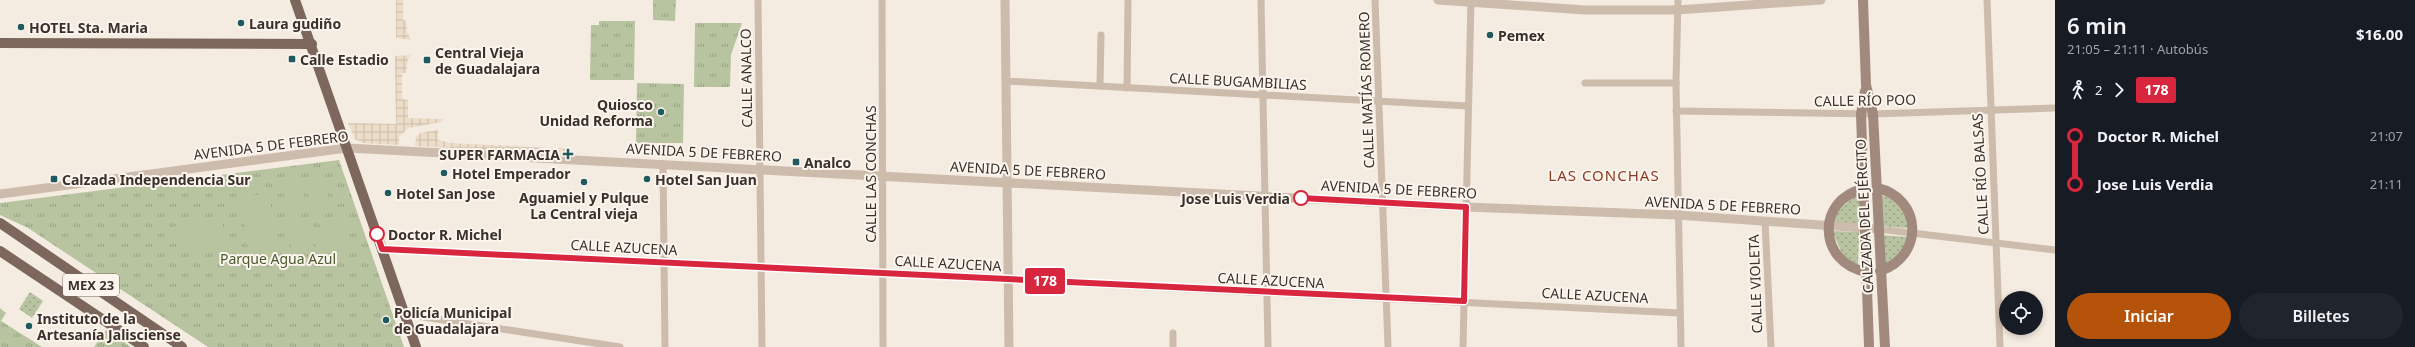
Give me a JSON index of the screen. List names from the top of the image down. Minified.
{"streets":{"main road":["CALZADA DEL EJÉRCITO","MEX 23"],"street":["CALLE ANALCO","CALLE BUGAMBILIAS","CALLE MATÍAS ROMERO","CALLE RÍO POO","AVENIDA 5 DE FEBRERO","CALLE LAS CONCHAS","CALLE RÍO BALSAS","CALLE AZUCENA","CALLE VIOLETA"]},"crossings":[["CALLE ANALCO","AVENIDA 5 DE FEBRERO"],["CALLE ANALCO","CALLE AZUCENA"],["CALLE BUGAMBILIAS","CALLE MATÍAS ROMERO"],["CALLE MATÍAS ROMERO","AVENIDA 5 DE FEBRERO"],["CALLE MATÍAS ROMERO","CALLE AZUCENA"],["CALLE RÍO POO","CALLE RÍO BALSAS"],["CALLE RÍO POO","CALZADA DEL EJÉRCITO"],["AVENIDA 5 DE FEBRERO","CALLE LAS CONCHAS"],["AVENIDA 5 DE FEBRERO","CALLE RÍO BALSAS"],["AVENIDA 5 DE FEBRERO","CALZADA DEL EJÉRCITO"],["AVENIDA 5 DE FEBRERO","CALLE VIOLETA"],["CALLE LAS CONCHAS","CALLE AZUCENA"]],"districts":["LAS CONCHAS"],"parks":["Parque Agua Azul"],"places":{"other":["Laura gudiño","HOTEL Sta. Maria","Pemex","Quiosco Unidad Reforma","Hotel Emperador","Hotel San Juan","Aguamiel y Pulque La Central vieja","Hotel San Jose","Jose Luis Verdia","Doctor R. Michel","Policía Municipal de Guadalajara","Instituto de la Artesanía Jalisciense"],"transit":["Calle Estadio","Central Vieja de Guadalajara","Analco","Calzada Independencia Sur"],"health":["SUPER FARMACIA"]},"lines":["bus line 178"],"page":{"on_map":"178","heading":["6 min","21:05 – 21:11 · Autobús","$16.00"],"legs":["2","178"],"list":[{"name":"Doctor R. Michel","value":"21:07"},{"name":"Jose Luis Verdia","value":"21:11"}],"buttons":["Iniciar","Billetes"]}}
